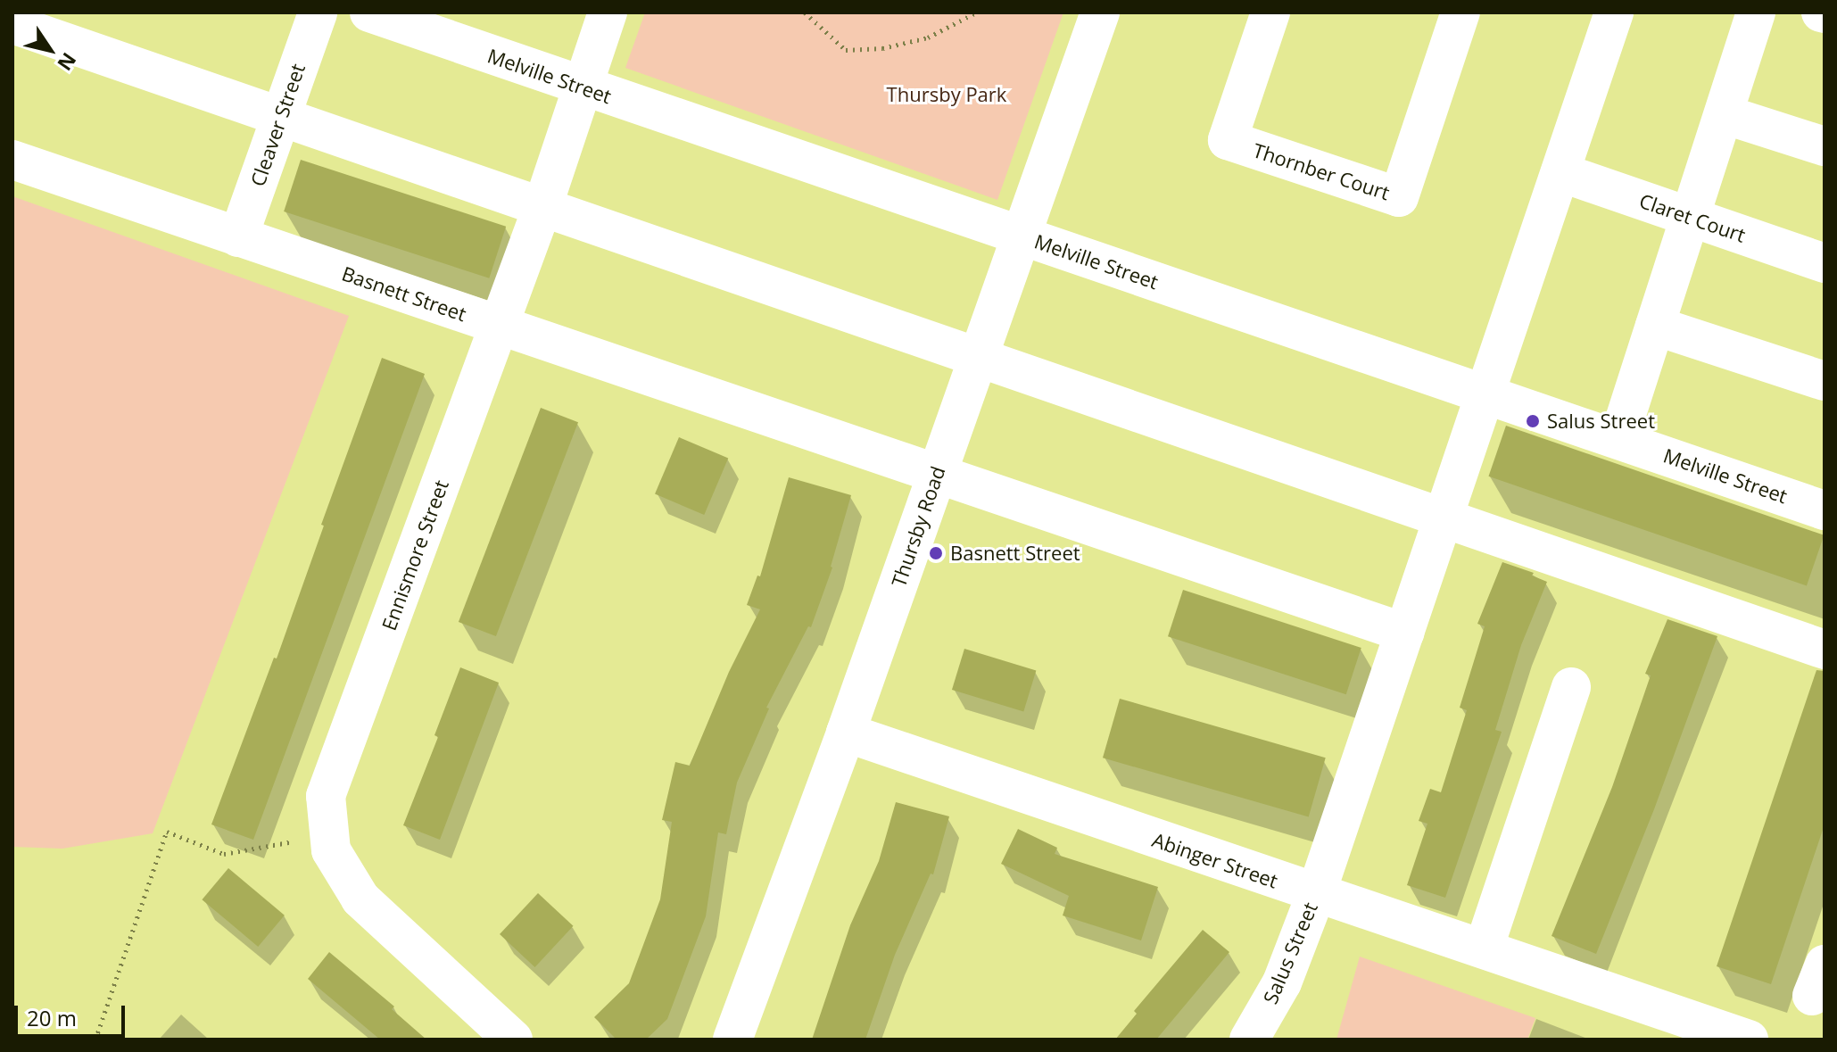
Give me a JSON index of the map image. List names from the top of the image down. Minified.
{"streets":{"street":["Melville Street","Cleaver Street","Thornber Court","Claret Court","Basnett Street","Thursby Road","Ennismore Street","Abinger Street","Salus Street"]},"crossings":[["Melville Street","Thursby Road"],["Melville Street","Ennismore Street"],["Melville Street","Salus Street"],["Cleaver Street","Basnett Street"],["Claret Court","Salus Street"],["Basnett Street","Thursby Road"],["Basnett Street","Ennismore Street"],["Basnett Street","Salus Street"],["Thursby Road","Abinger Street"],["Abinger Street","Salus Street"]],"parks":["Thursby Park"],"places":["Salus Street","Basnett Street"],"scale_bar":"20 m","north":"bottom right"}
